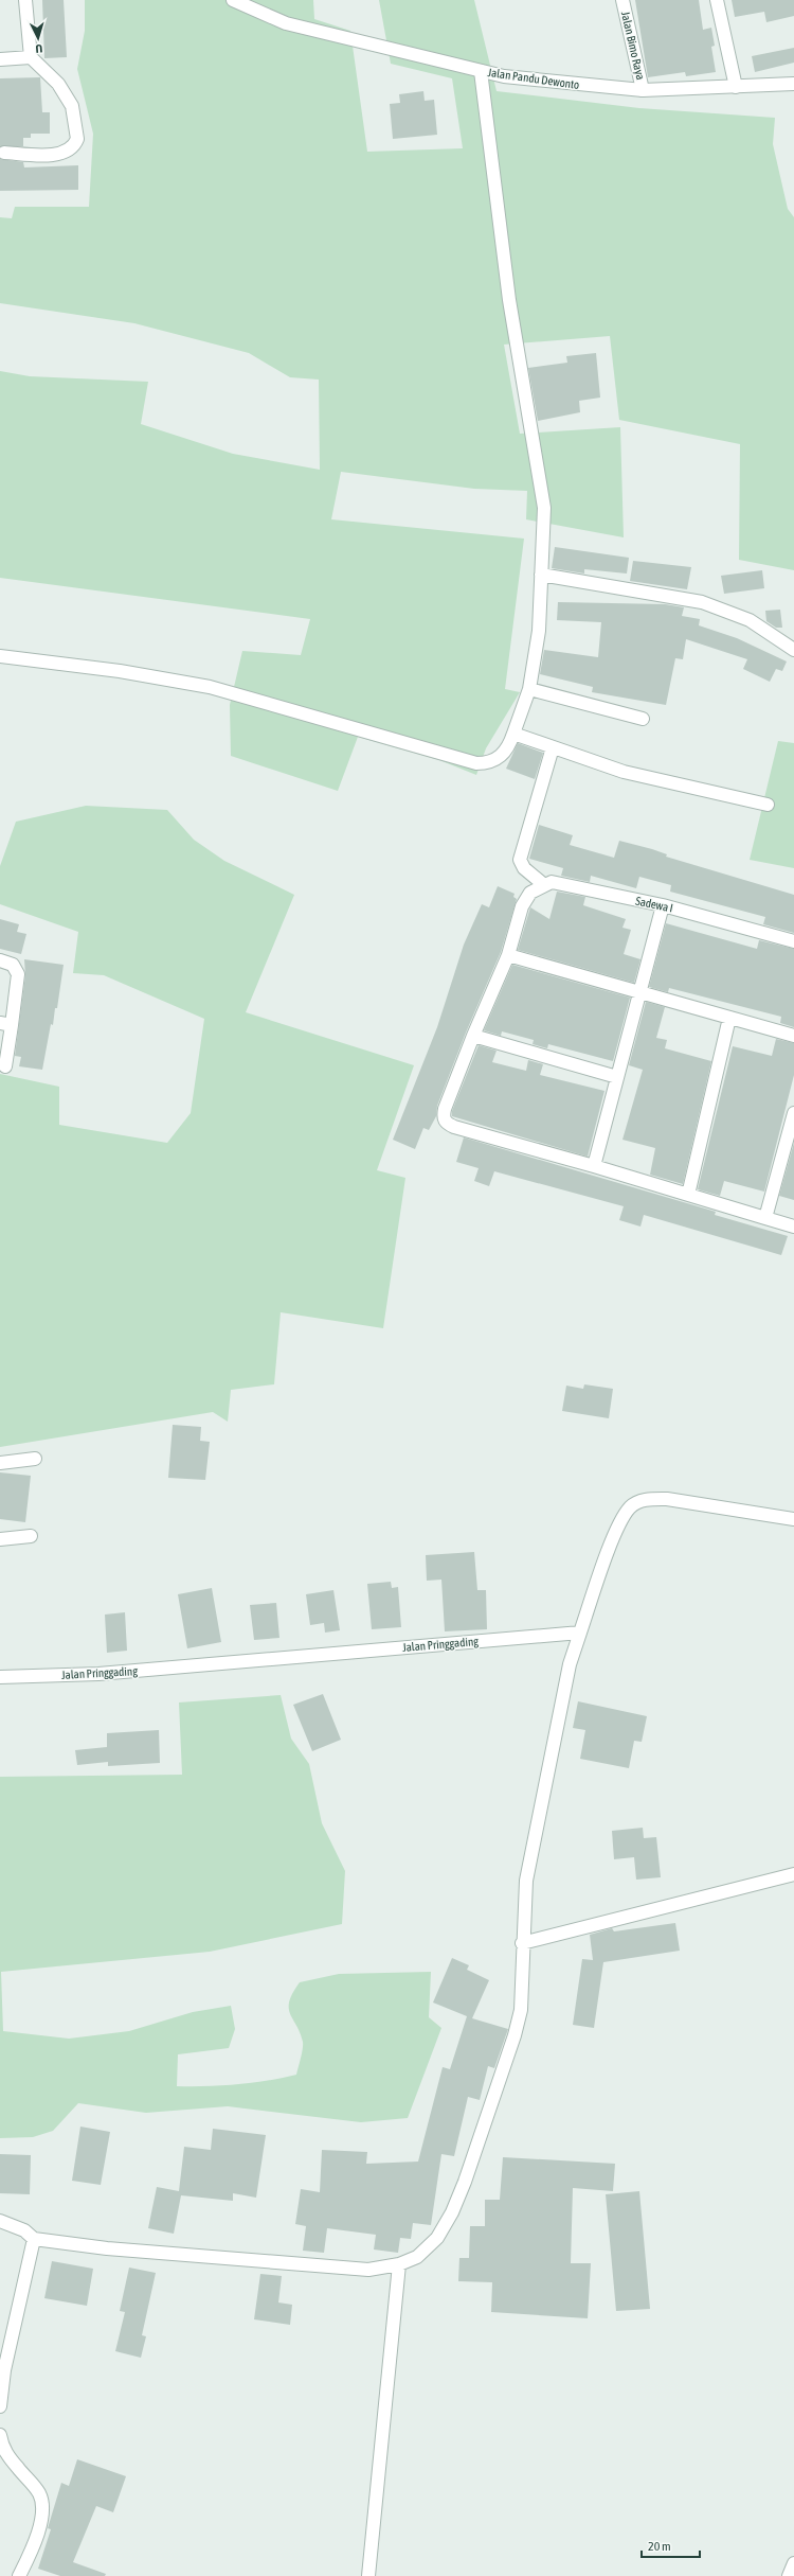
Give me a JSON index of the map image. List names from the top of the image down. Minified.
{"streets":{"street":["Jalan Bimo Raya","Jalan Pandu Dewonto","Sadewa I","Jalan Pringgading"]},"crossings":[["Jalan Bimo Raya","Jalan Pandu Dewonto"]],"scale_bar":"20 m","north":"bottom"}
